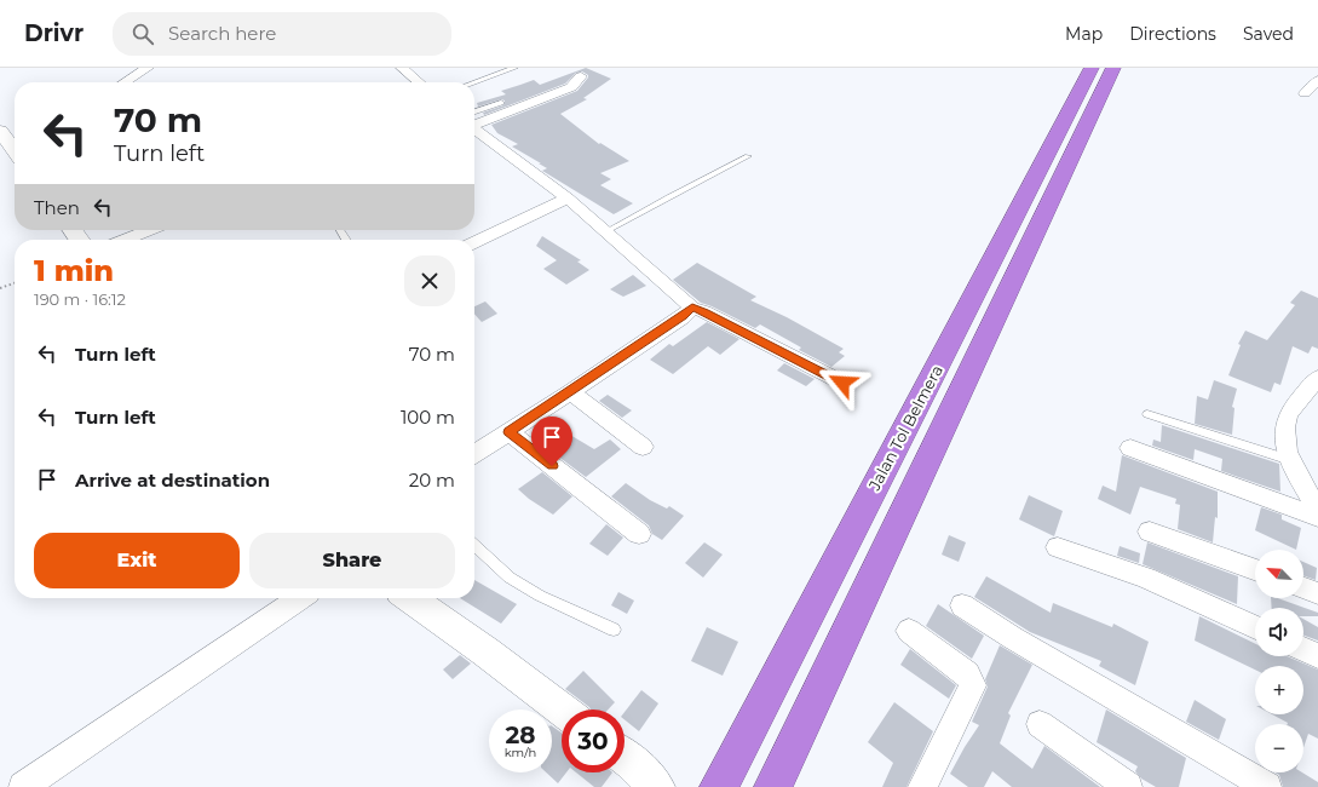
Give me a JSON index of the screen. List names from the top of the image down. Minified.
{"streets":{"highway":["Jalan Tol Belmera"]},"north":"top left","page":{"header":"Drivr","search":"Search here","nav":["Map","Directions","Saved"],"turn":["70 m","Turn left"],"then":"Then","heading":["1 min","190 m · 16:12"],"list":[{"name":"Turn left","value":"70 m"},{"name":"Turn left","value":"100 m"},{"name":"Arrive at destination","value":"20 m"}],"buttons":["Exit","Share"],"map_buttons":["+","−"],"speed":"28 km/h","limit":"30"}}
